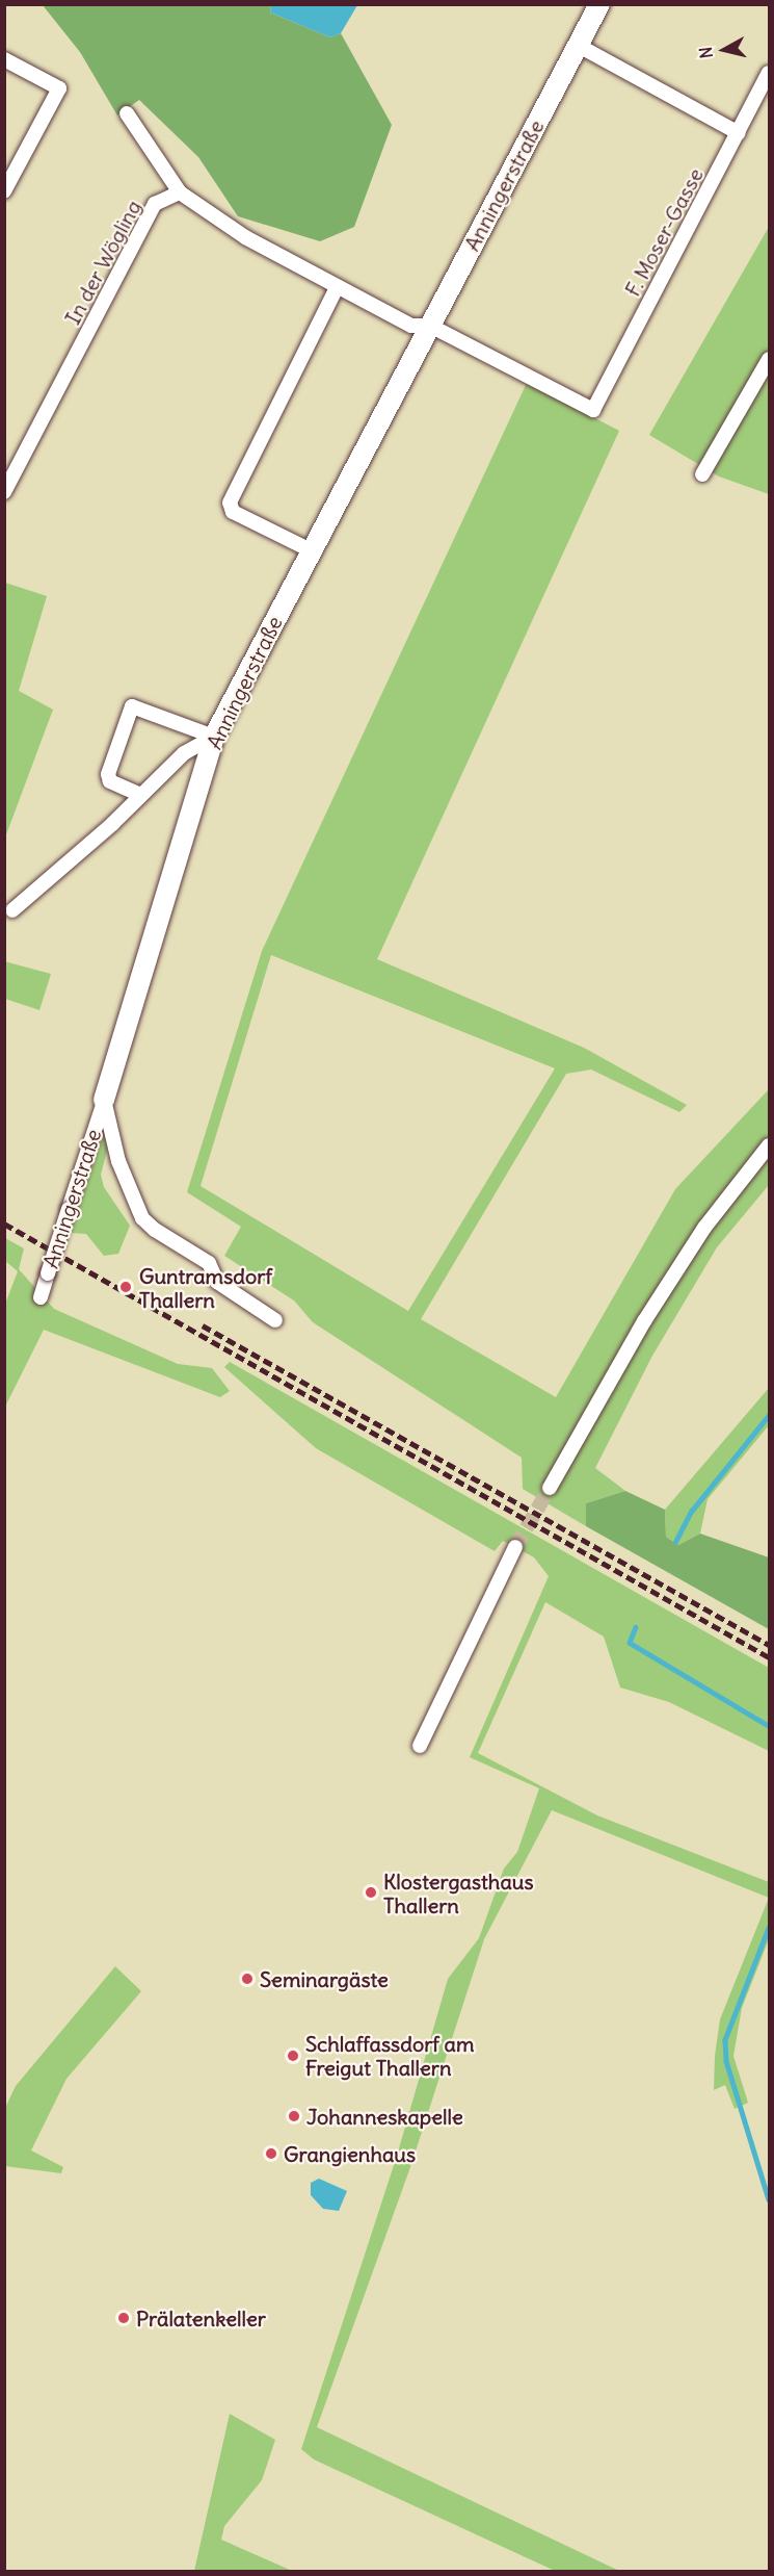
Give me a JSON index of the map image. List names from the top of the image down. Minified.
{"streets":{"street":["Anningerstraße","F. Moser-Gasse","In der Wögling"]},"crossings":[["Anningerstraße","F. Moser-Gasse"]],"places":["Guntramsdorf Thallern","Klostergasthaus Thallern","Seminargäste","Schlaffassdorf am Freigut Thallern","Johanneskapelle","Grangienhaus","Prälatenkeller"],"north":"left"}
